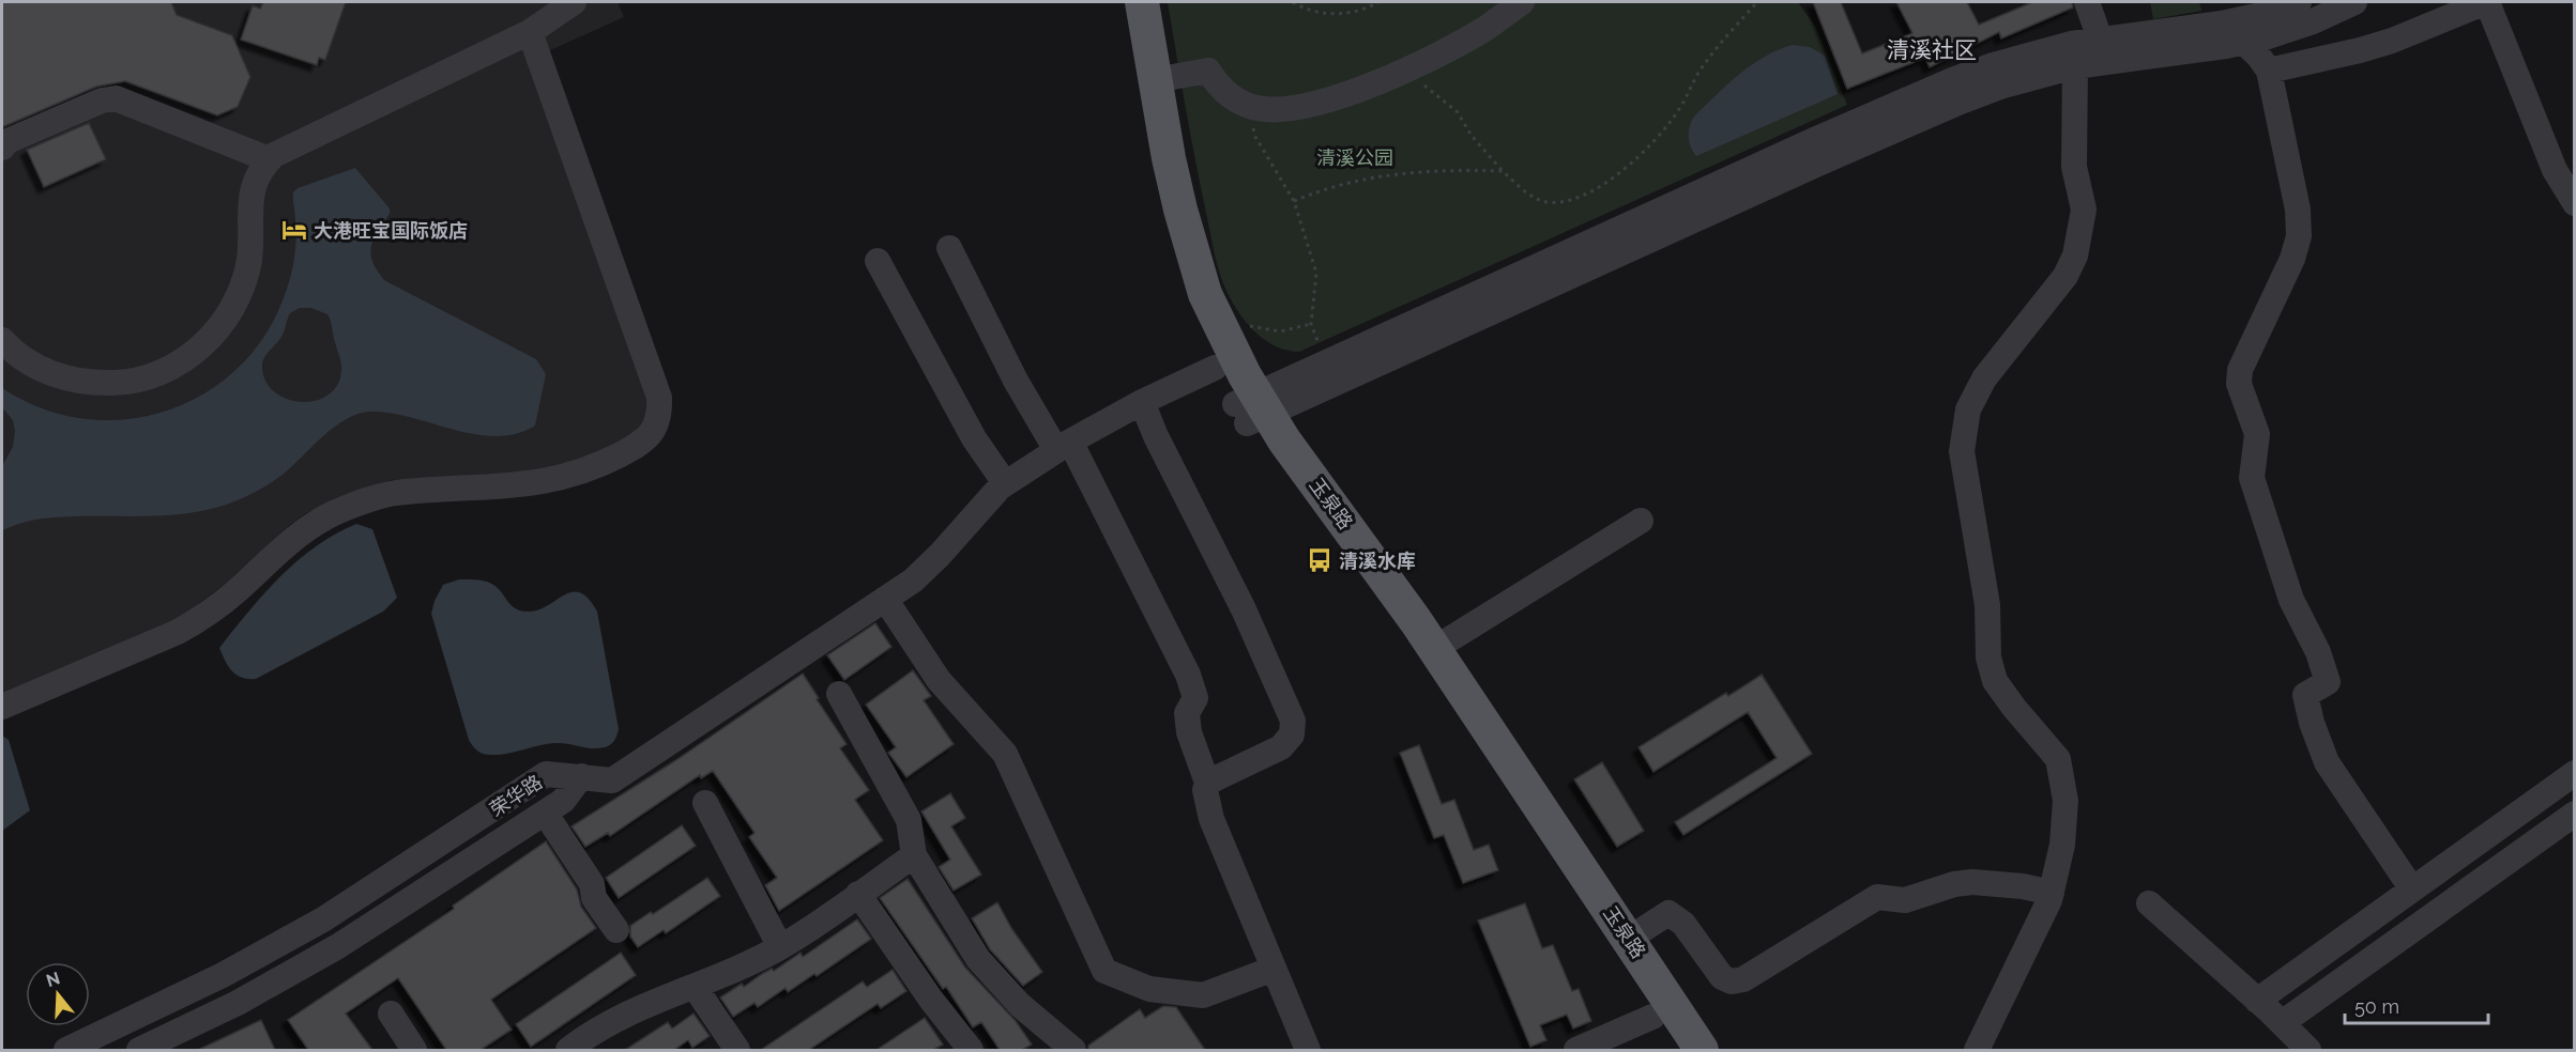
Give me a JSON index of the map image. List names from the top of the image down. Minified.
{"streets":{"main road":["玉泉路"],"street":["荣华路"]},"districts":["清溪社区"],"parks":["清溪公园"],"places":{"hotel":["大港旺宝国际饭店"],"bus stop":["清溪水库"]},"scale_bar":"50 m","north":"top"}
